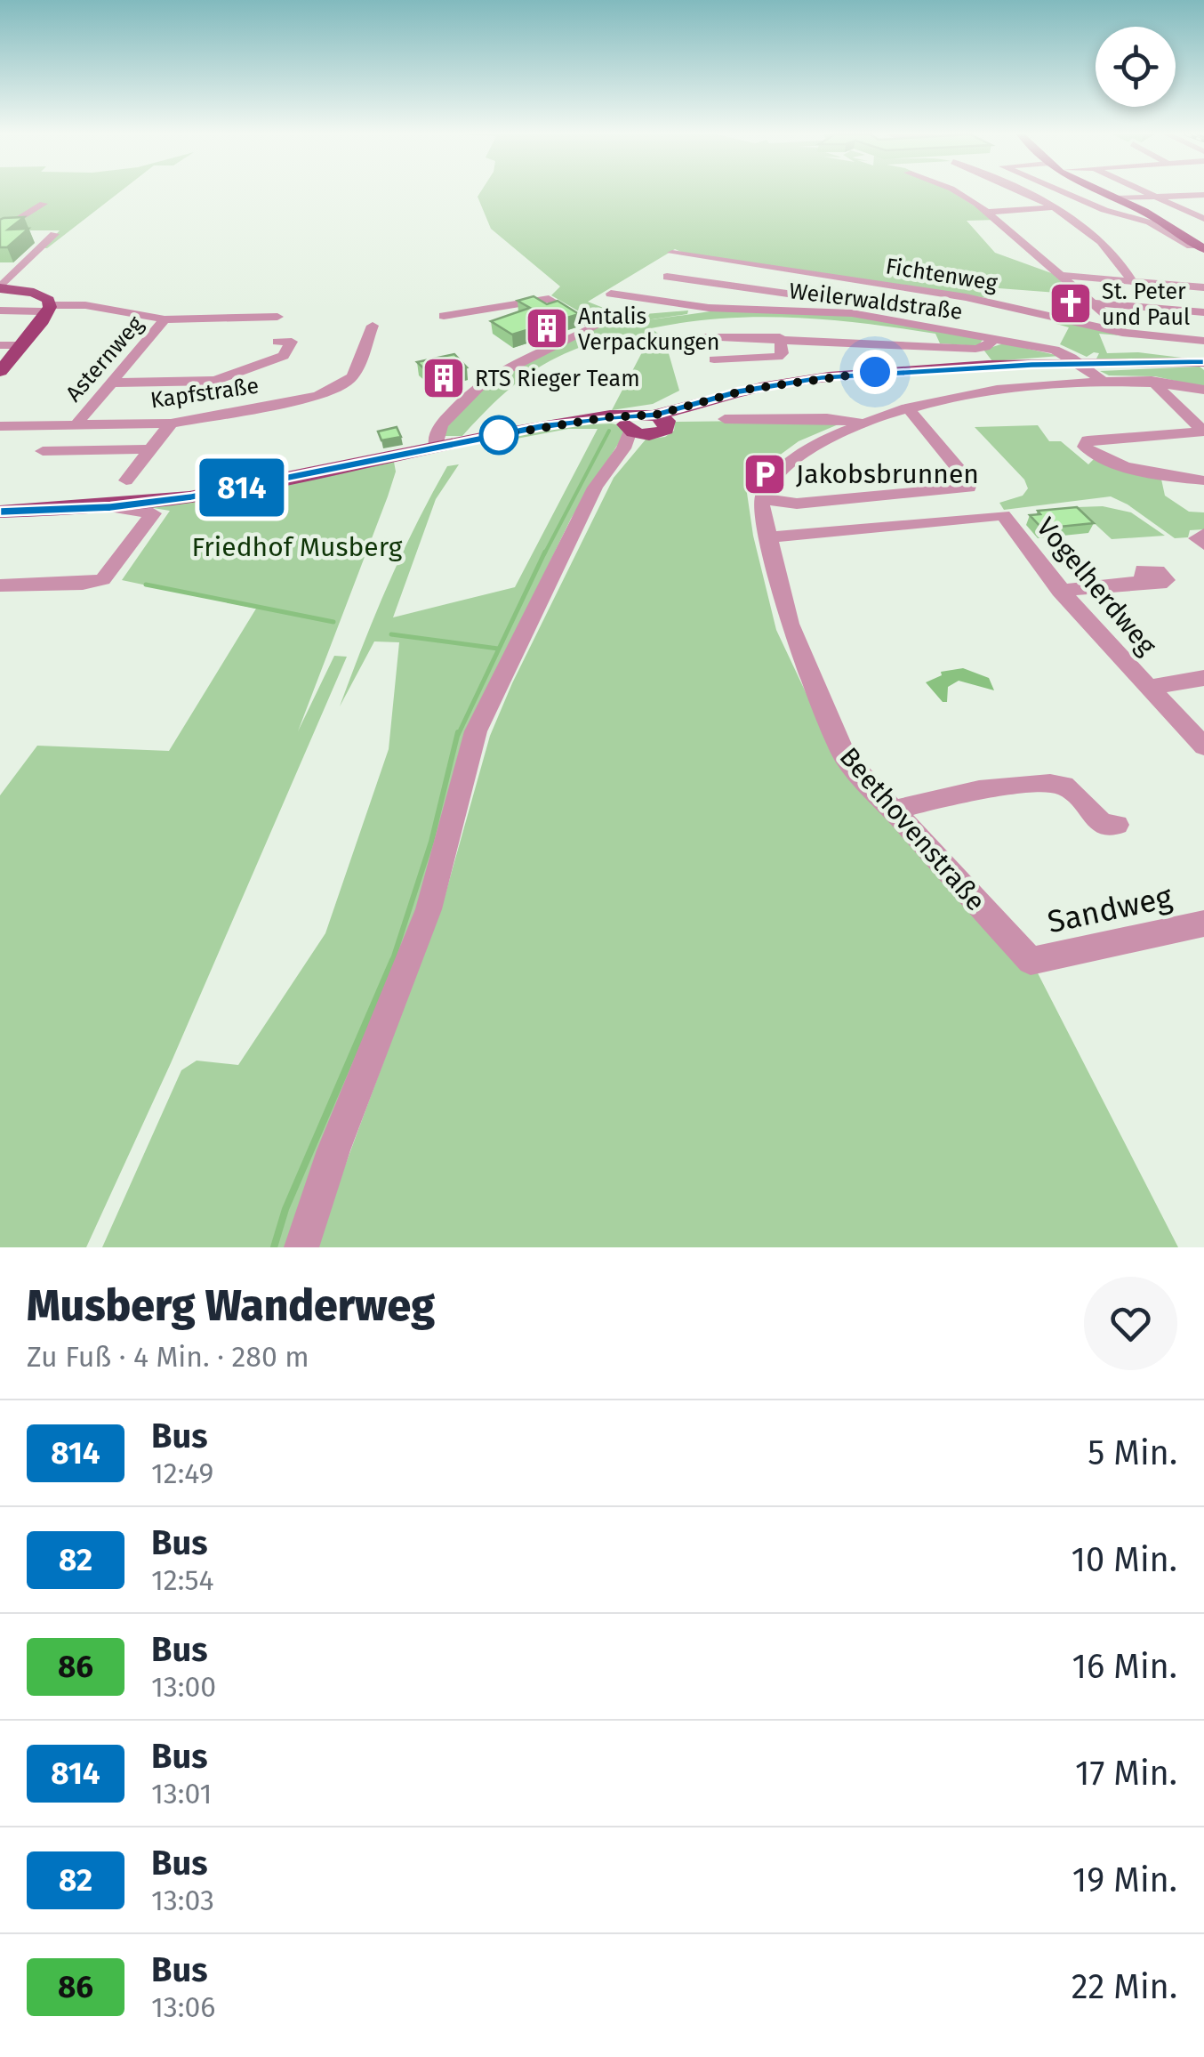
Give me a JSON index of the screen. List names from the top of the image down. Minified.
{"streets":{"street":["Fichtenweg","Weilerwaldstraße","Asternweg","Kapfstraße","Vogelherdweg","Beethovenstraße","Sandweg"]},"crossings":[["Asternweg","Kapfstraße"],["Vogelherdweg","Beethovenstraße"],["Beethovenstraße","Sandweg"]],"parks":["Friedhof Musberg"],"places":{"church":["St. Peter und Paul"],"building":["Antalis Verpackungen","RTS Rieger Team"],"parking":["Jakobsbrunnen"]},"lines":["bus line 814"],"page":{"on_map":"814","heading":["Musberg Wanderweg","Zu Fuß · 4 Min. · 280 m"],"list":[{"mark":"814","name":"Bus","note":"12:49","value":"5 Min."},{"mark":"82","name":"Bus","note":"12:54","value":"10 Min."},{"mark":"86","name":"Bus","note":"13:00","value":"16 Min."},{"mark":"814","name":"Bus","note":"13:01","value":"17 Min."},{"mark":"82","name":"Bus","note":"13:03","value":"19 Min."},{"mark":"86","name":"Bus","note":"13:06","value":"22 Min."}]}}
